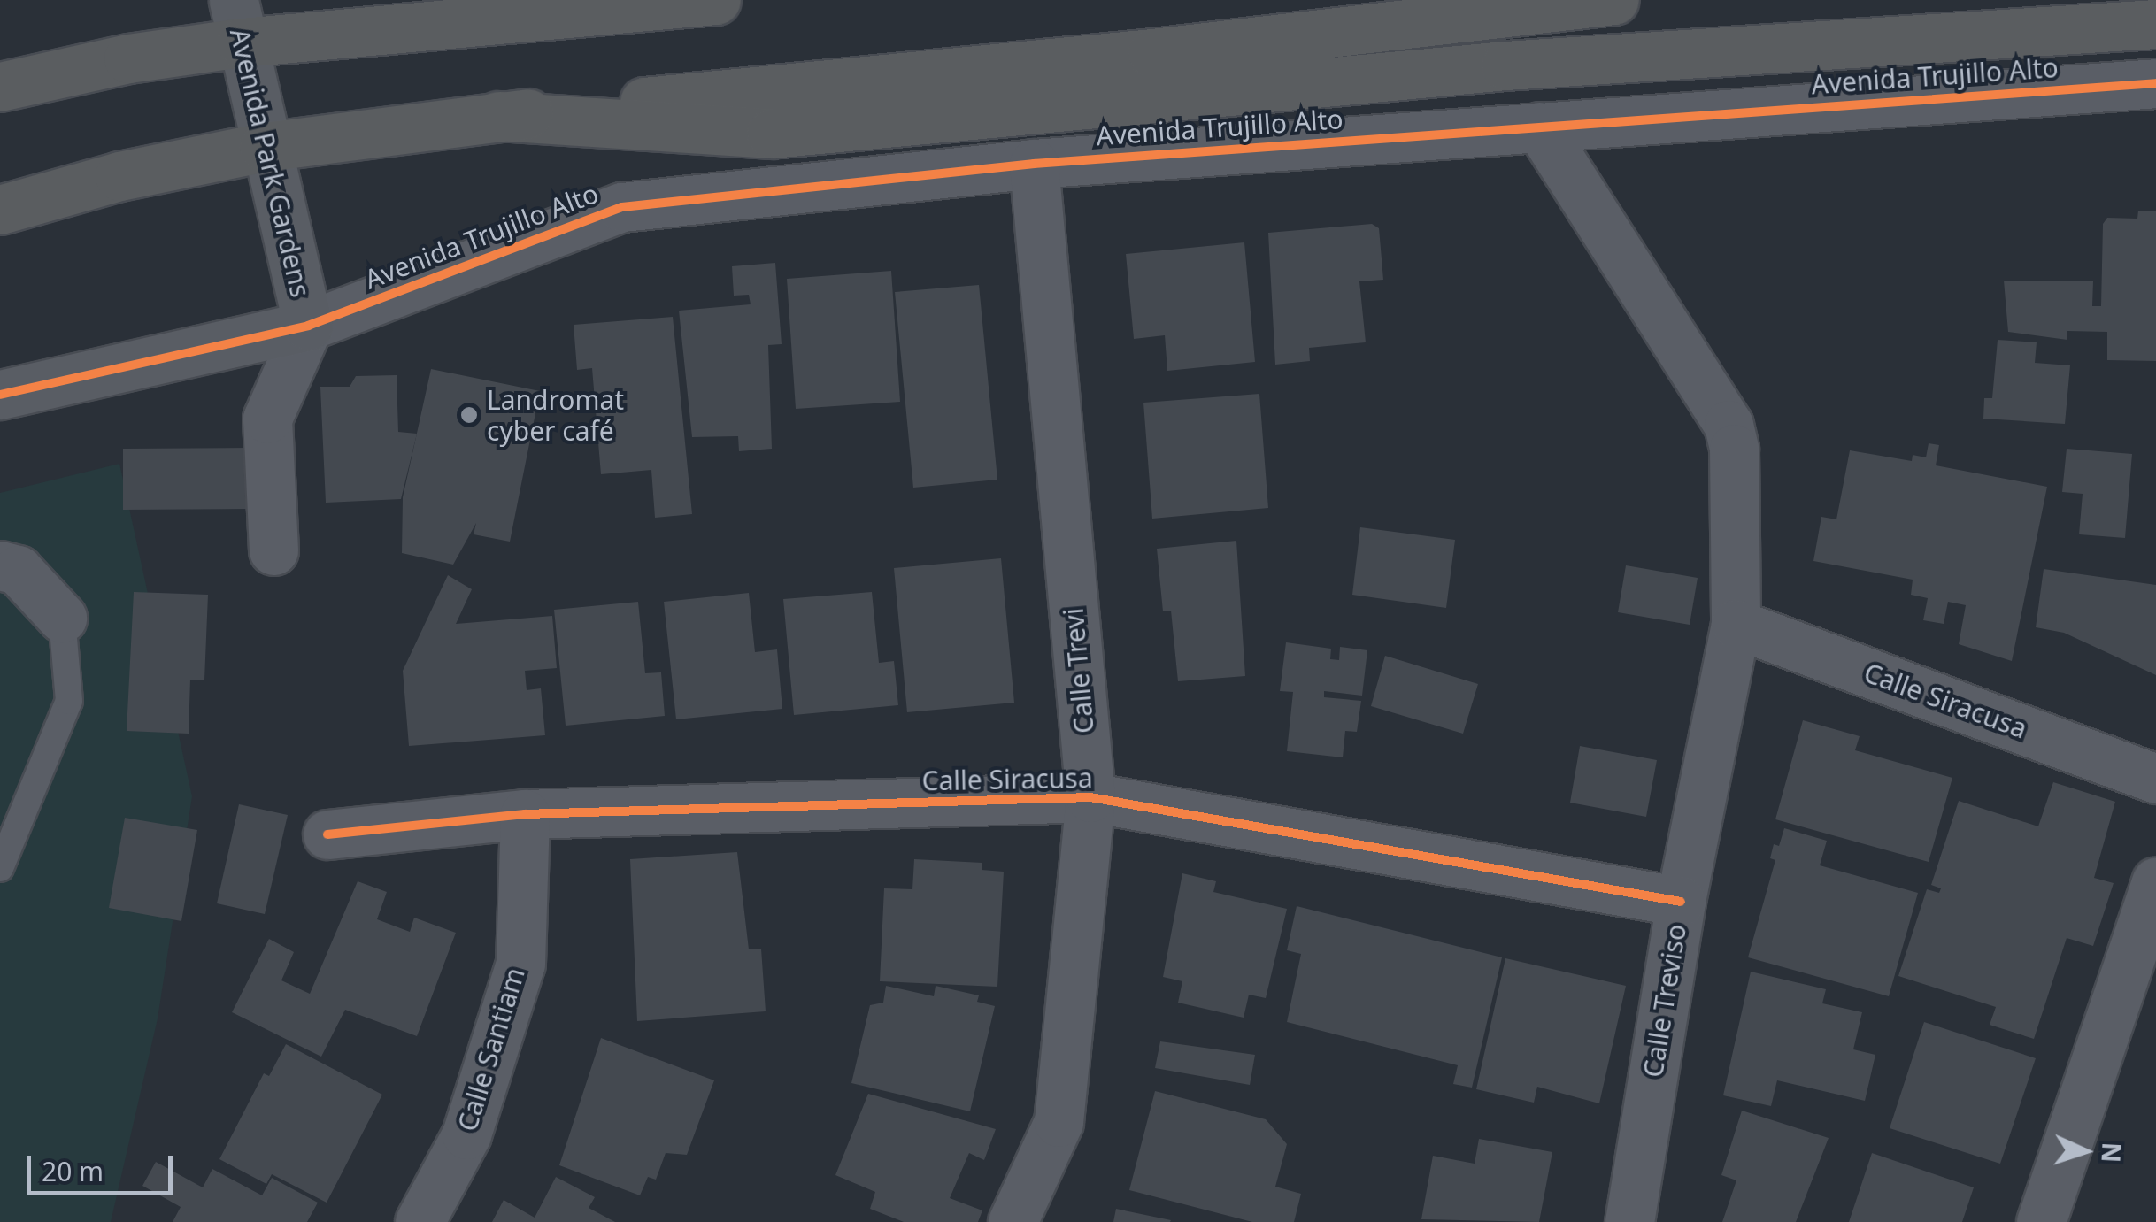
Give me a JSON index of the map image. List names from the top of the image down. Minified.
{"streets":{"street":["Avenida Trujillo Alto","Avenida Park Gardens","Calle Trevi","Calle Siracusa","Calle Treviso","Calle Santiam"]},"crossings":[["Avenida Trujillo Alto","Avenida Park Gardens"],["Avenida Trujillo Alto","Calle Trevi"],["Avenida Trujillo Alto","Calle Treviso"],["Calle Trevi","Calle Siracusa"],["Calle Siracusa","Calle Treviso"],["Calle Siracusa","Calle Santiam"]],"places":["Landromat cyber café"],"scale_bar":"20 m","north":"right"}
